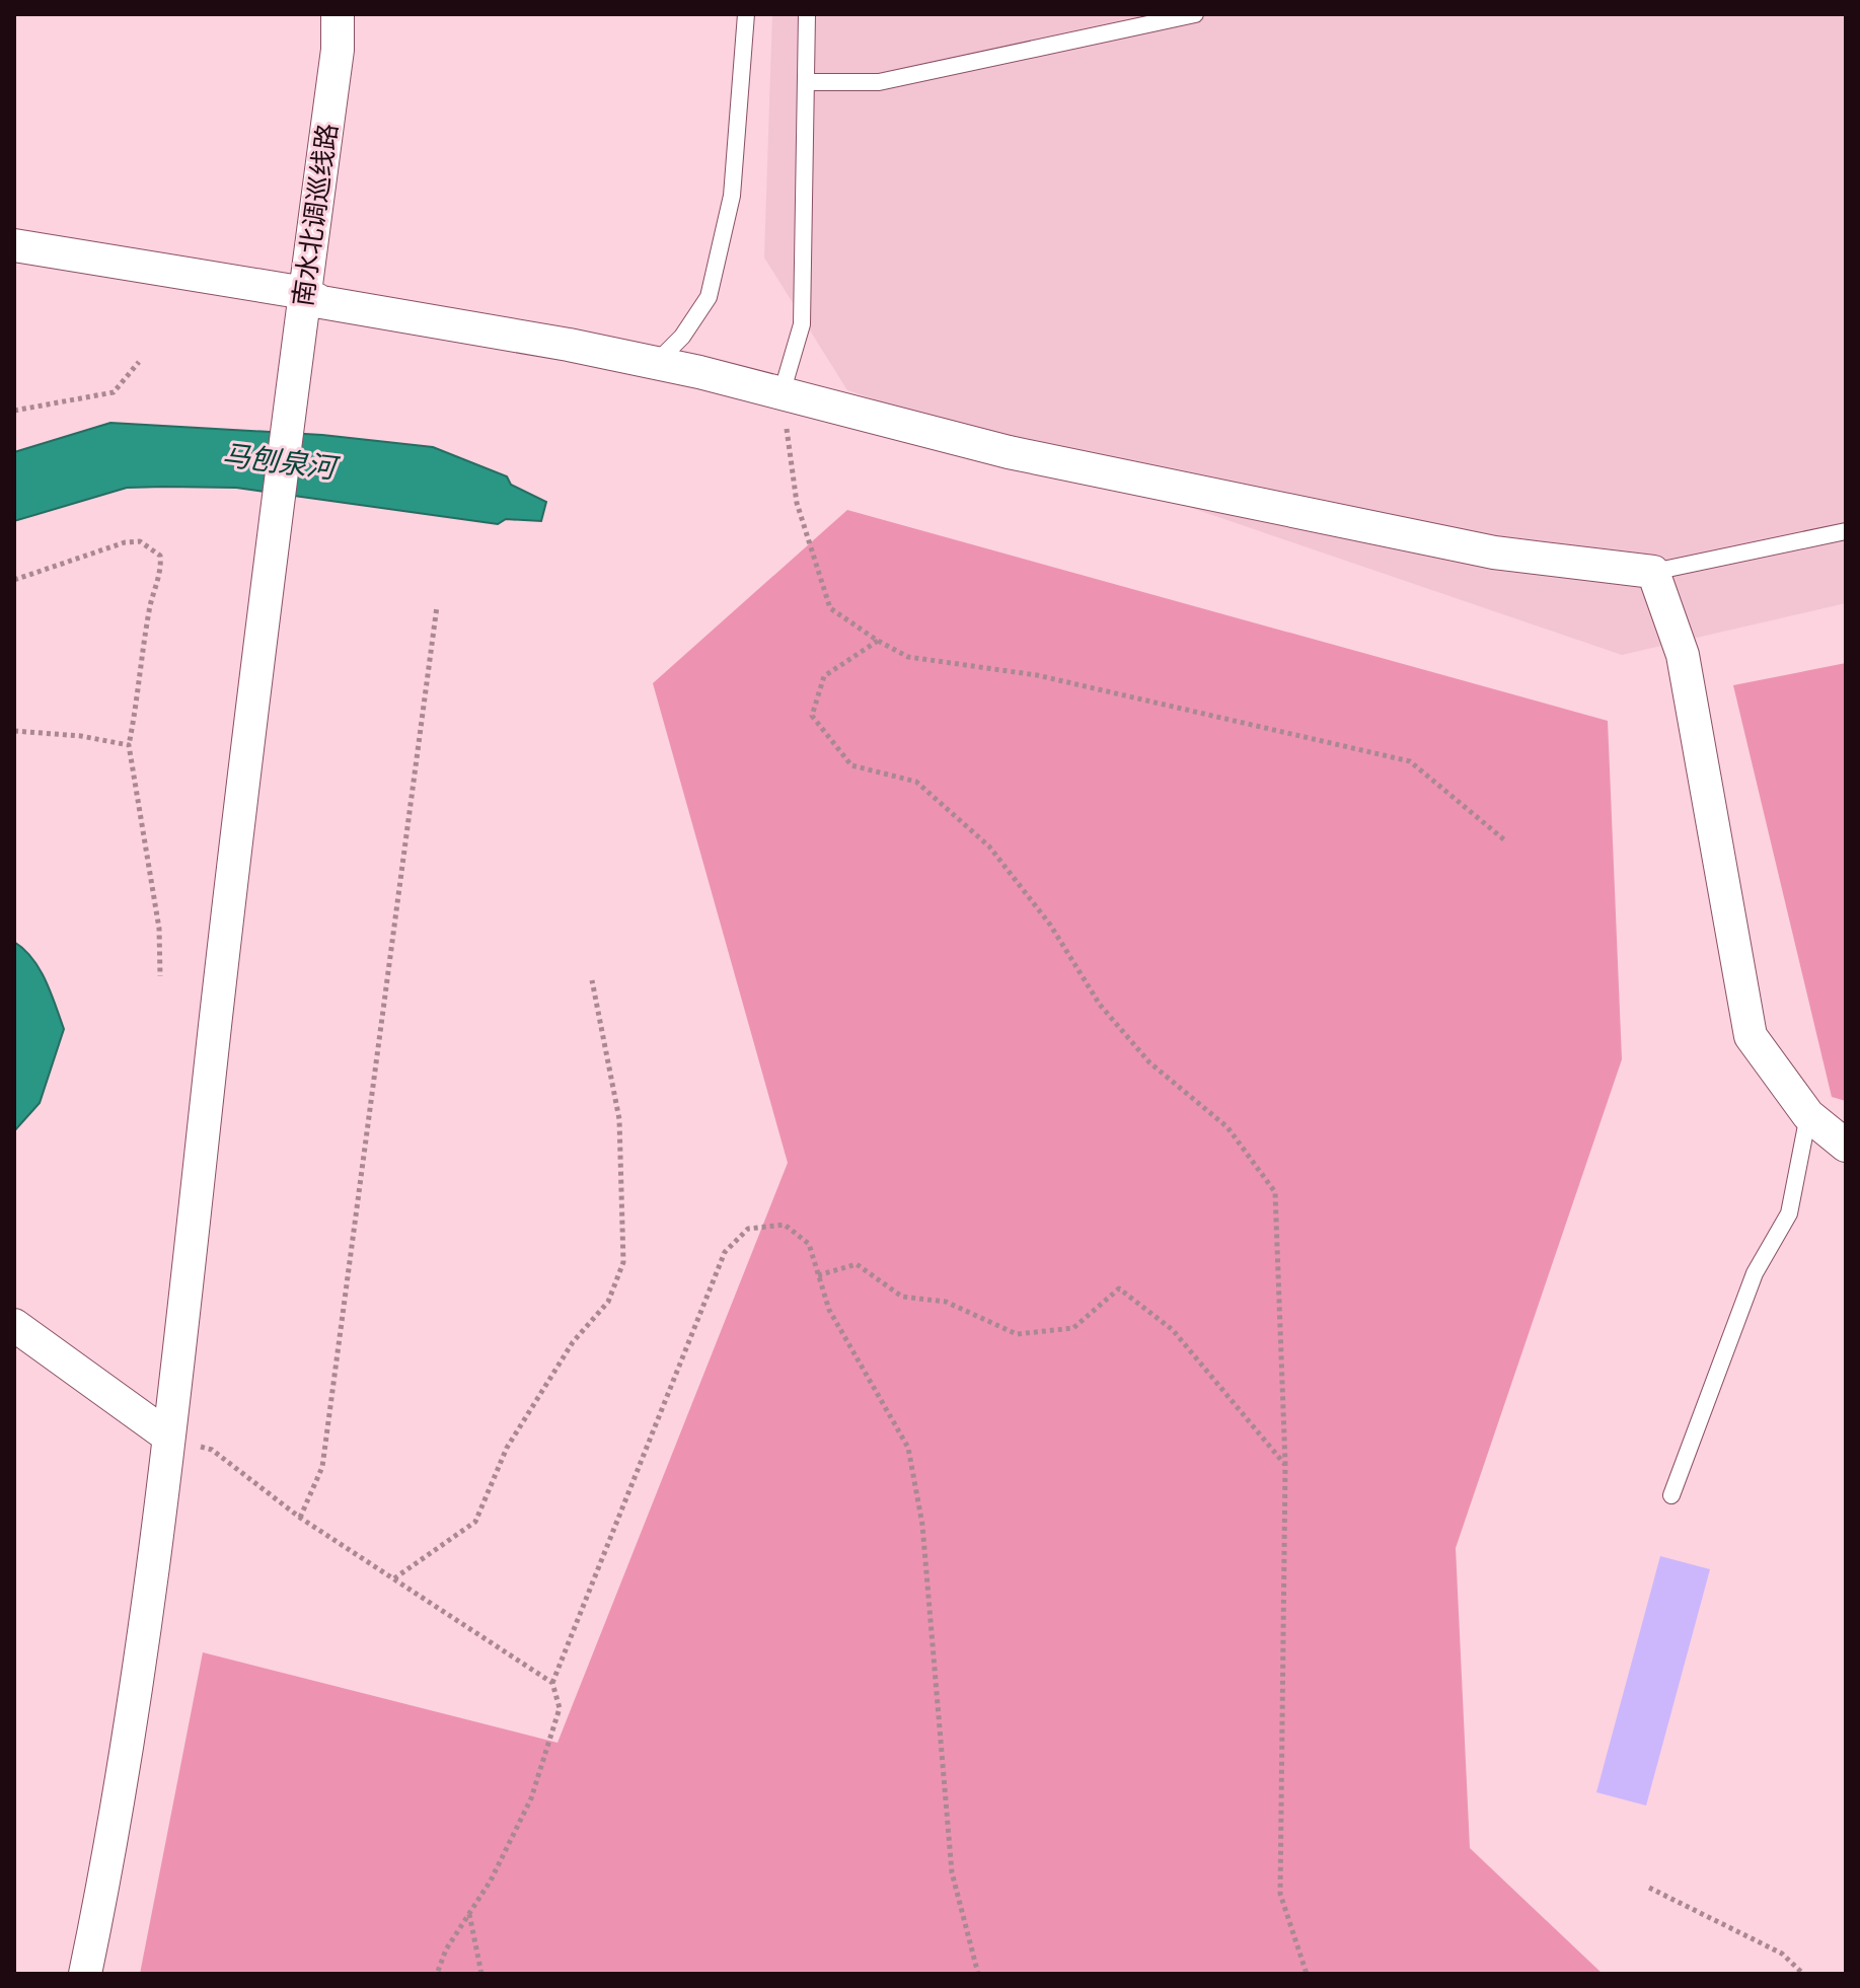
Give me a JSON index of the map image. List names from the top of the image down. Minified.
{"streets":{"street":["南水北调巡线路"]},"water":["马刨泉河"]}
